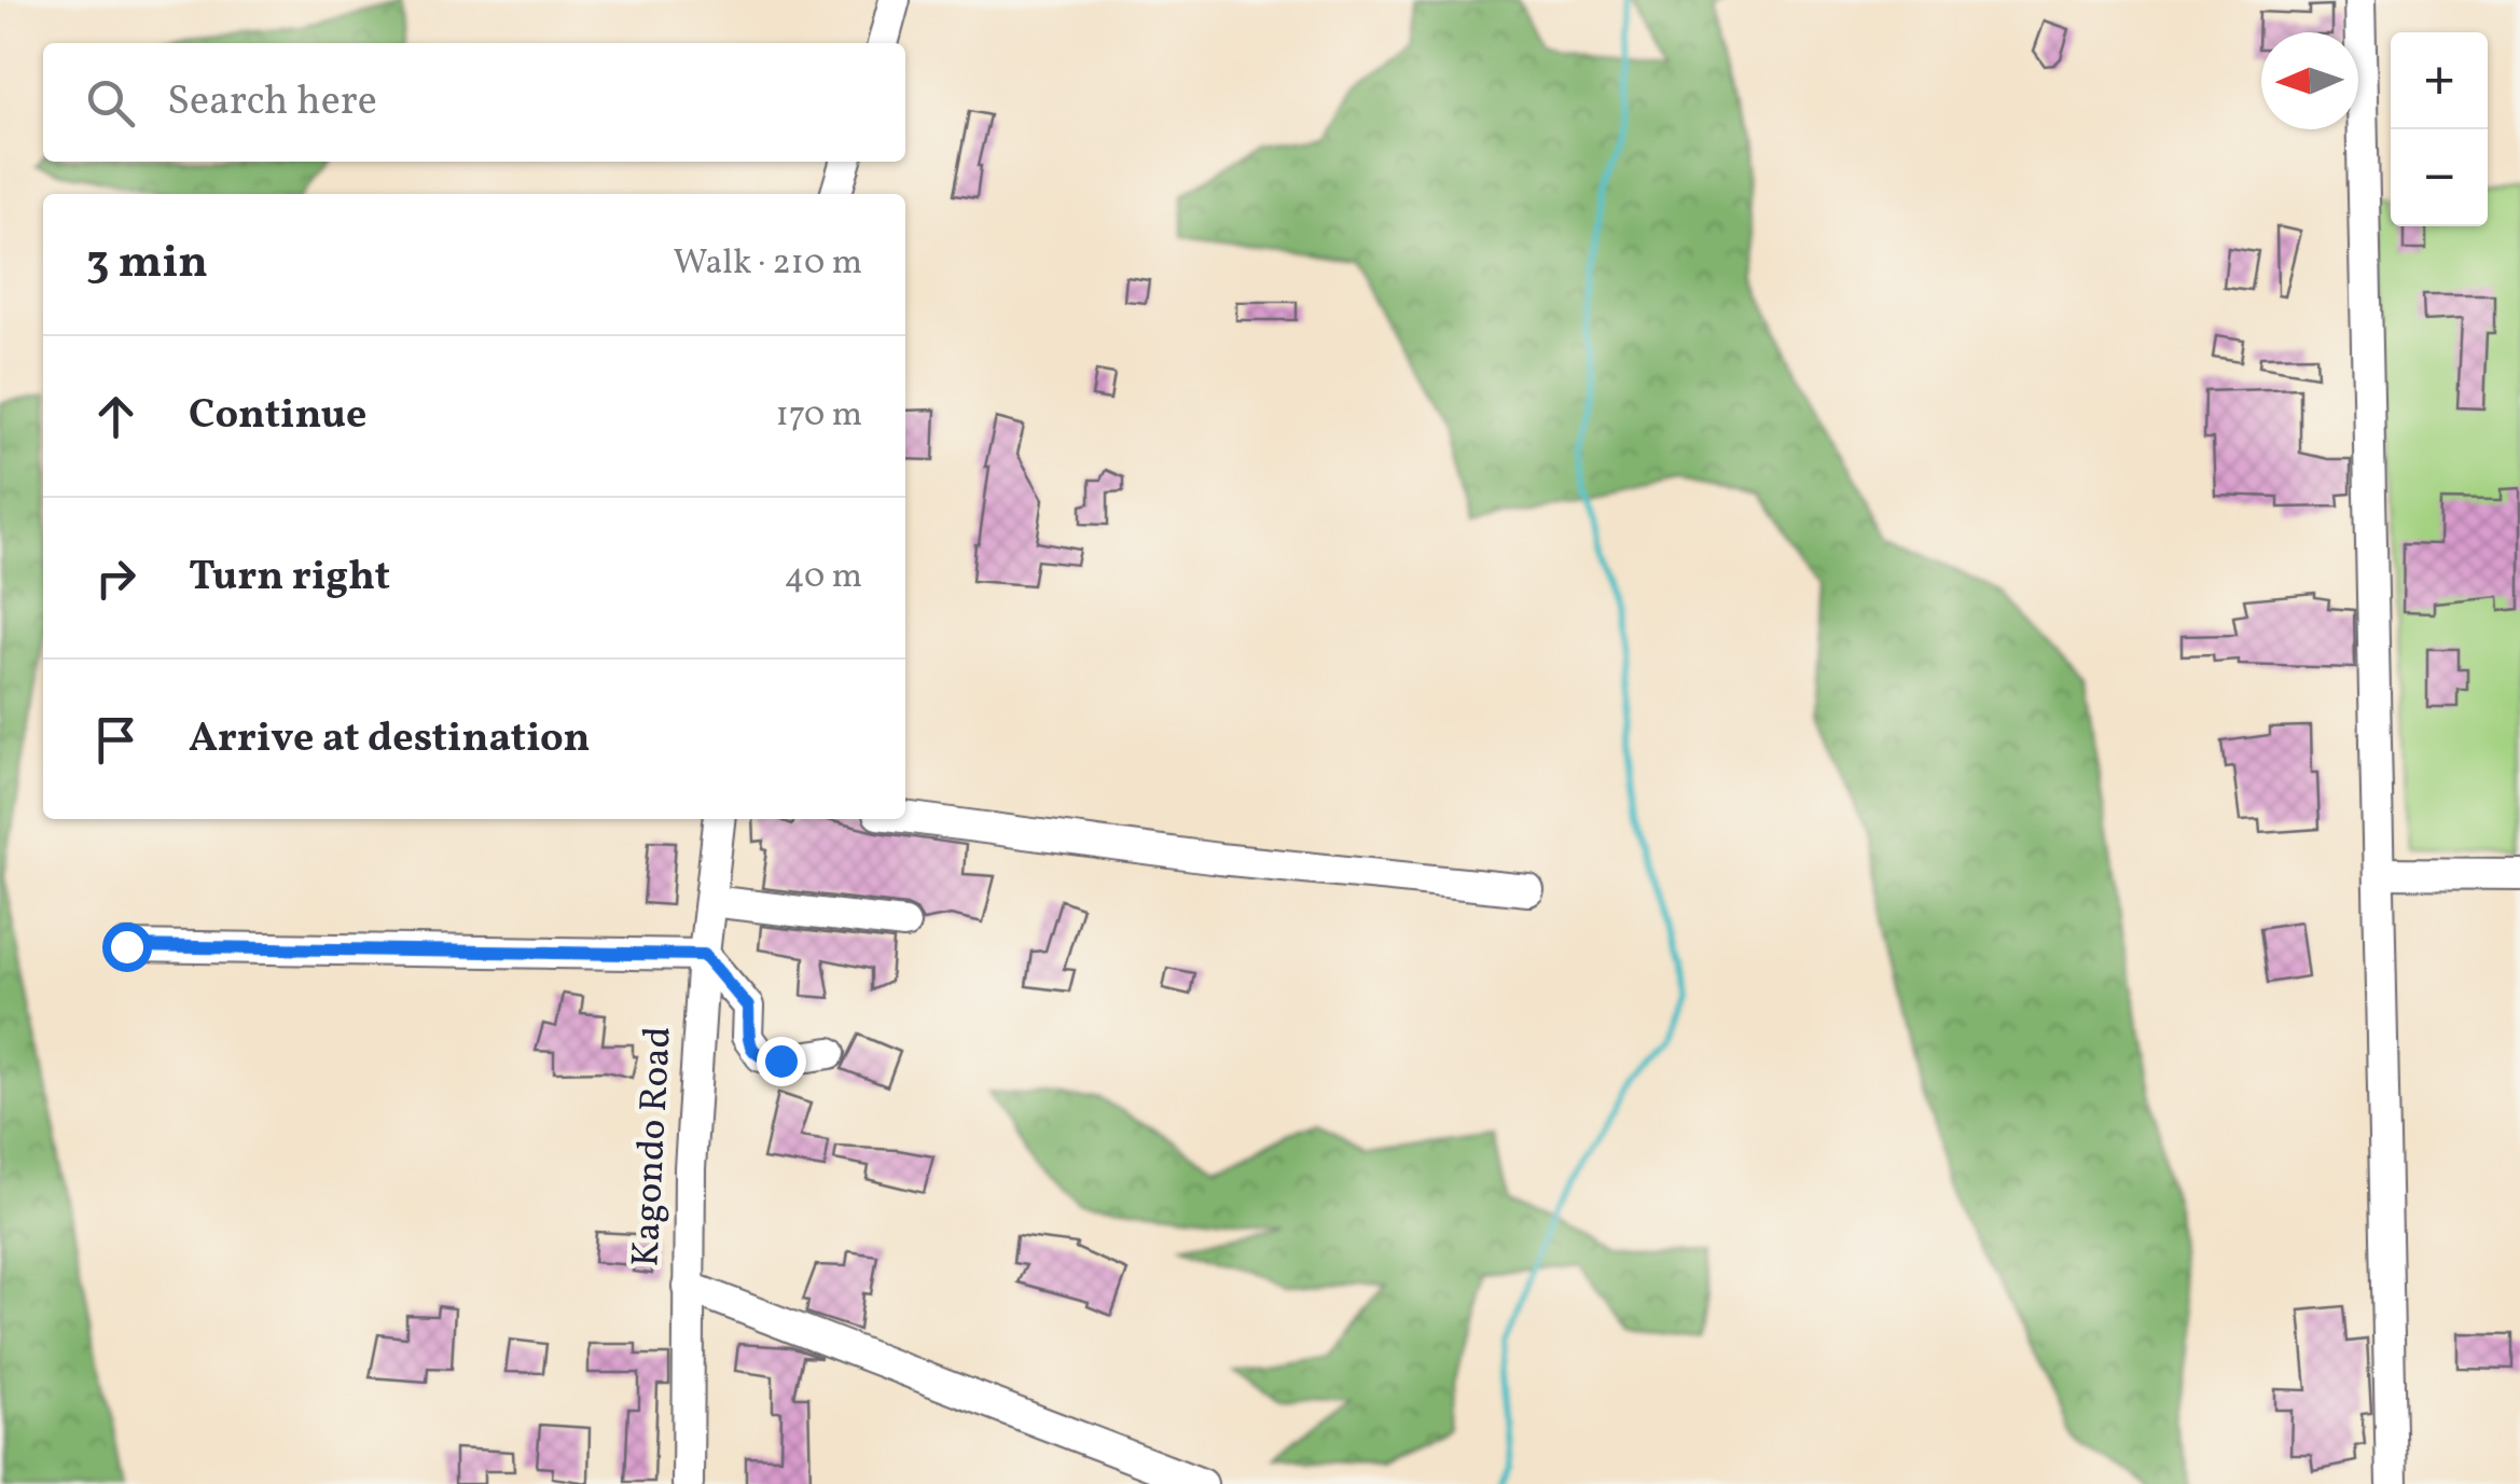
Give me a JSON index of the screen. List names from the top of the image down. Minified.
{"streets":{"street":["Kagondo Road"]},"north":"left","page":{"map_buttons":["+","−"],"search":"Search here","heading":["3 min","Walk · 210 m"],"list":[["Continue","170 m"],["Turn right","40 m"],"Arrive at destination"]}}
